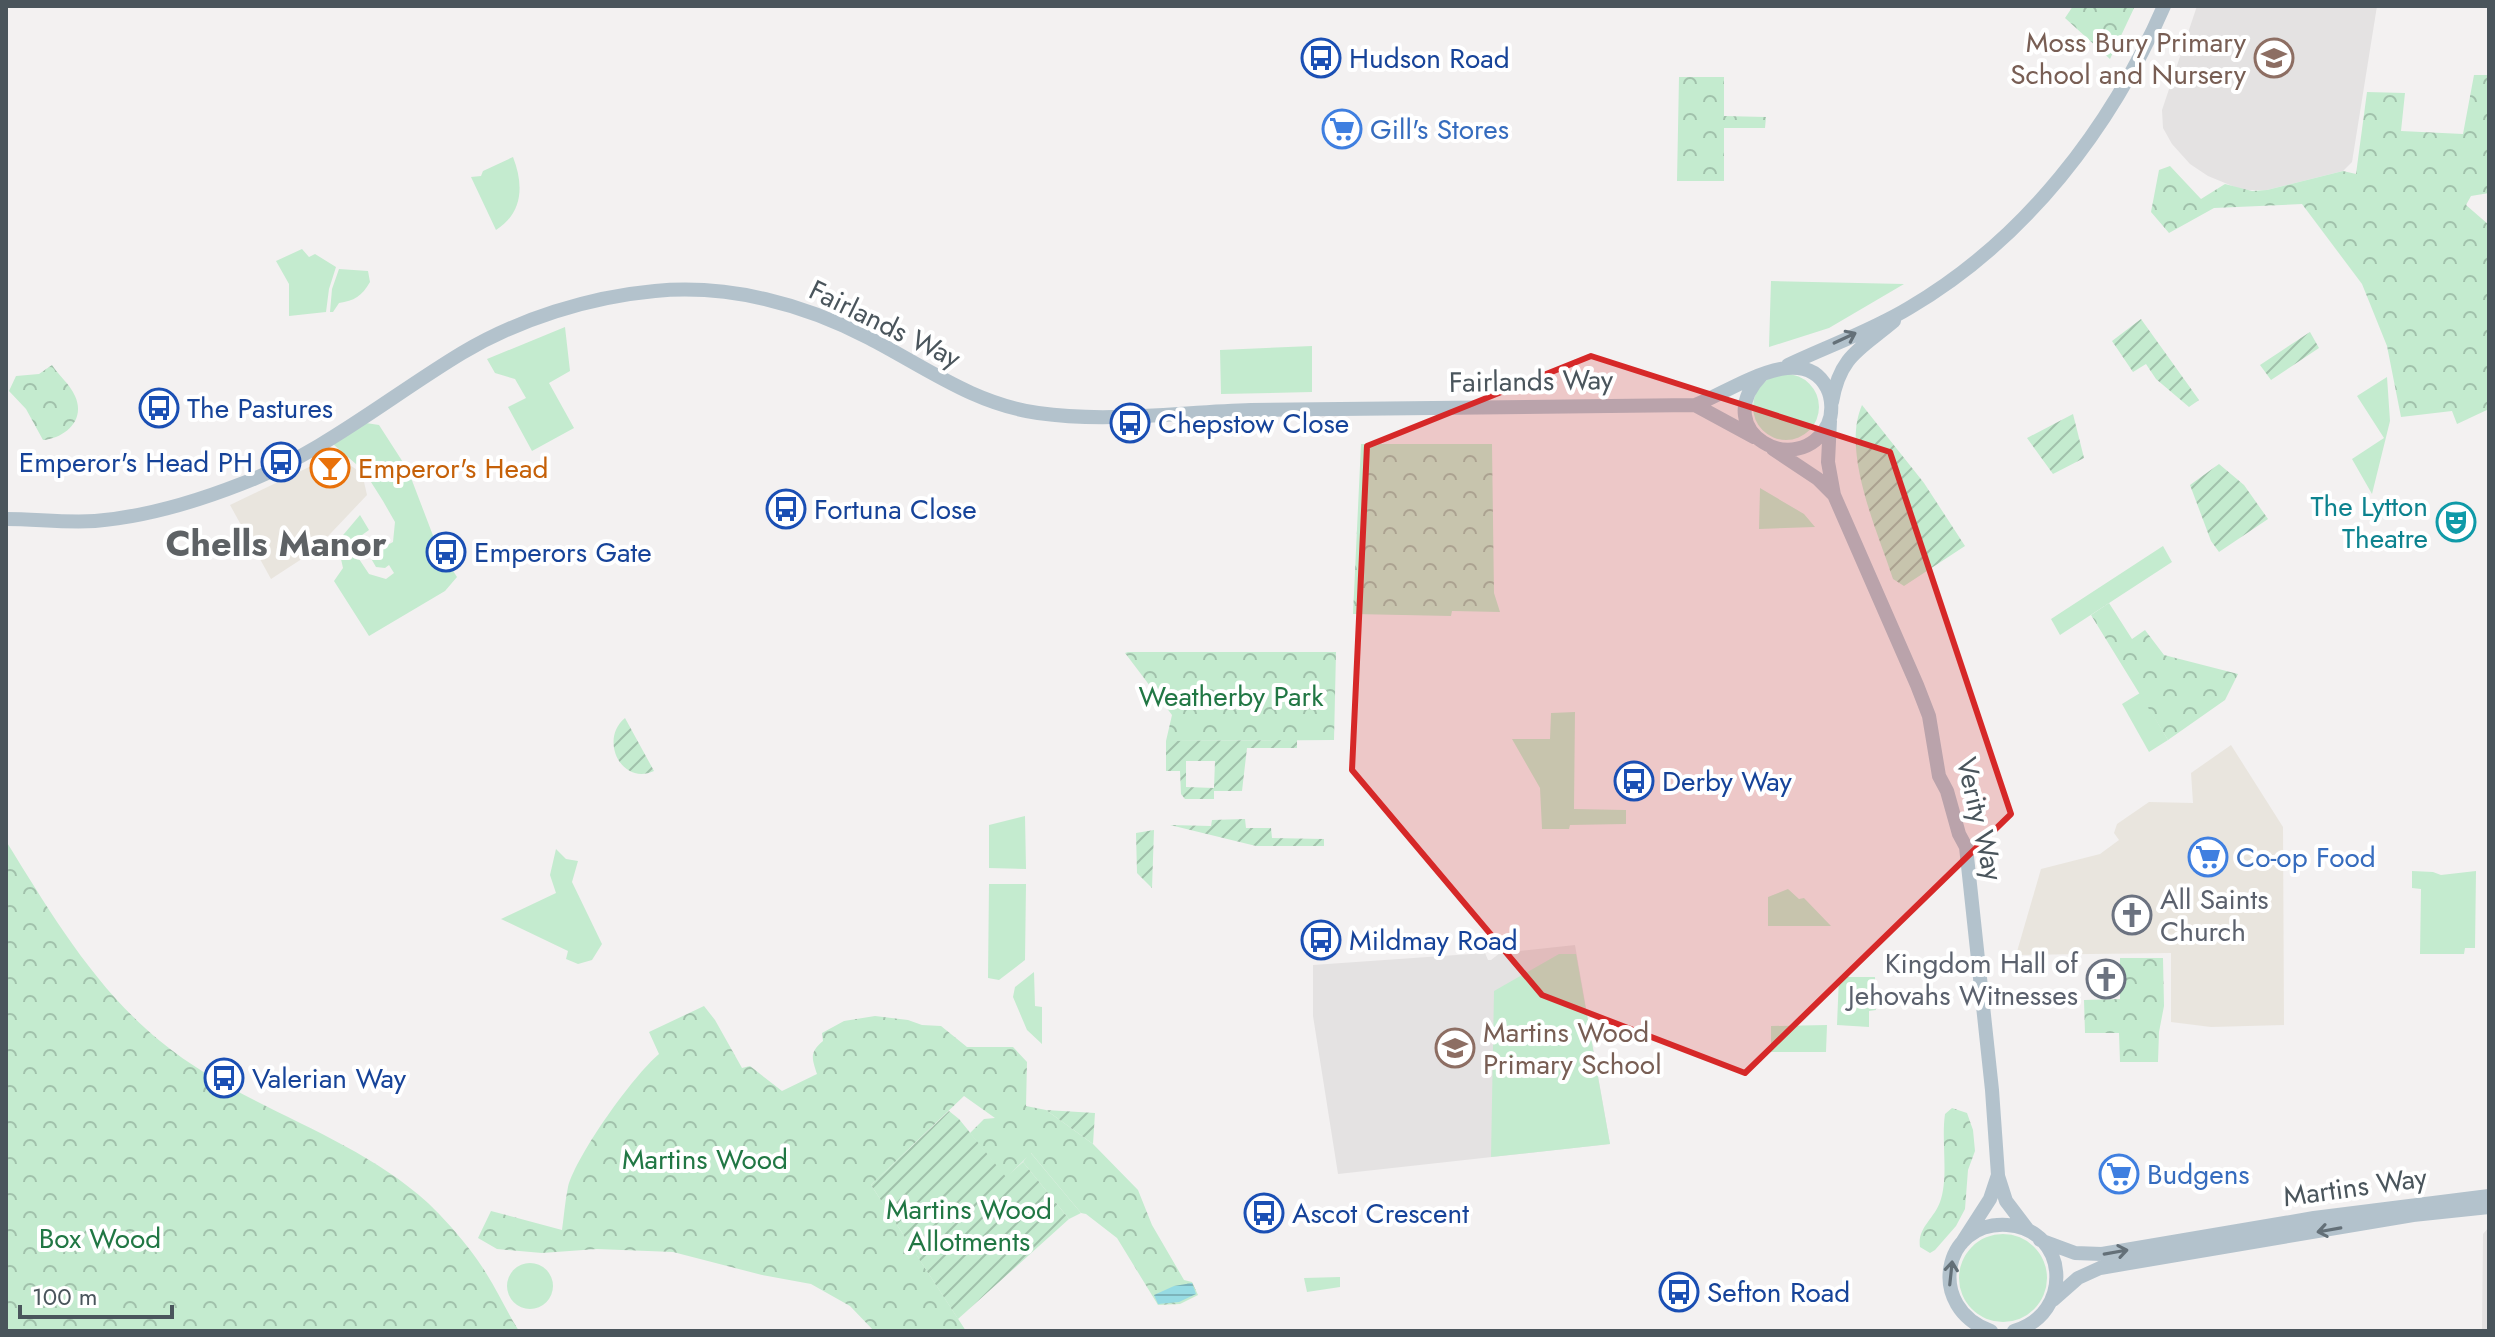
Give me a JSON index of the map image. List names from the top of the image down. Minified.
{"streets":{"main road":["Fairlands Way","Verity Way","Martins Way"]},"crossings":[["Fairlands Way","Verity Way"],["Verity Way","Martins Way"]],"districts":["Chells Manor"],"parks":["Weatherby Park","Martins Wood","Martins Wood Allotments","Box Wood"],"places":{"bus stop":["Hudson Road","The Pastures","Chepstow Close","Emperor's Head PH","Fortuna Close","Emperors Gate","Derby Way","Mildmay Road","Valerian Way","Ascot Crescent","Sefton Road"],"school or university":["Moss Bury Primary School and Nursery","Martins Wood Primary School"],"supermarket":["Gill's Stores","Co-op Food","Budgens"],"bar":["Emperor's Head"],"theatre":["The Lytton Theatre"],"church":["All Saints Church","Kingdom Hall of Jehovahs Witnesses"]},"scale_bar":"100 m"}
